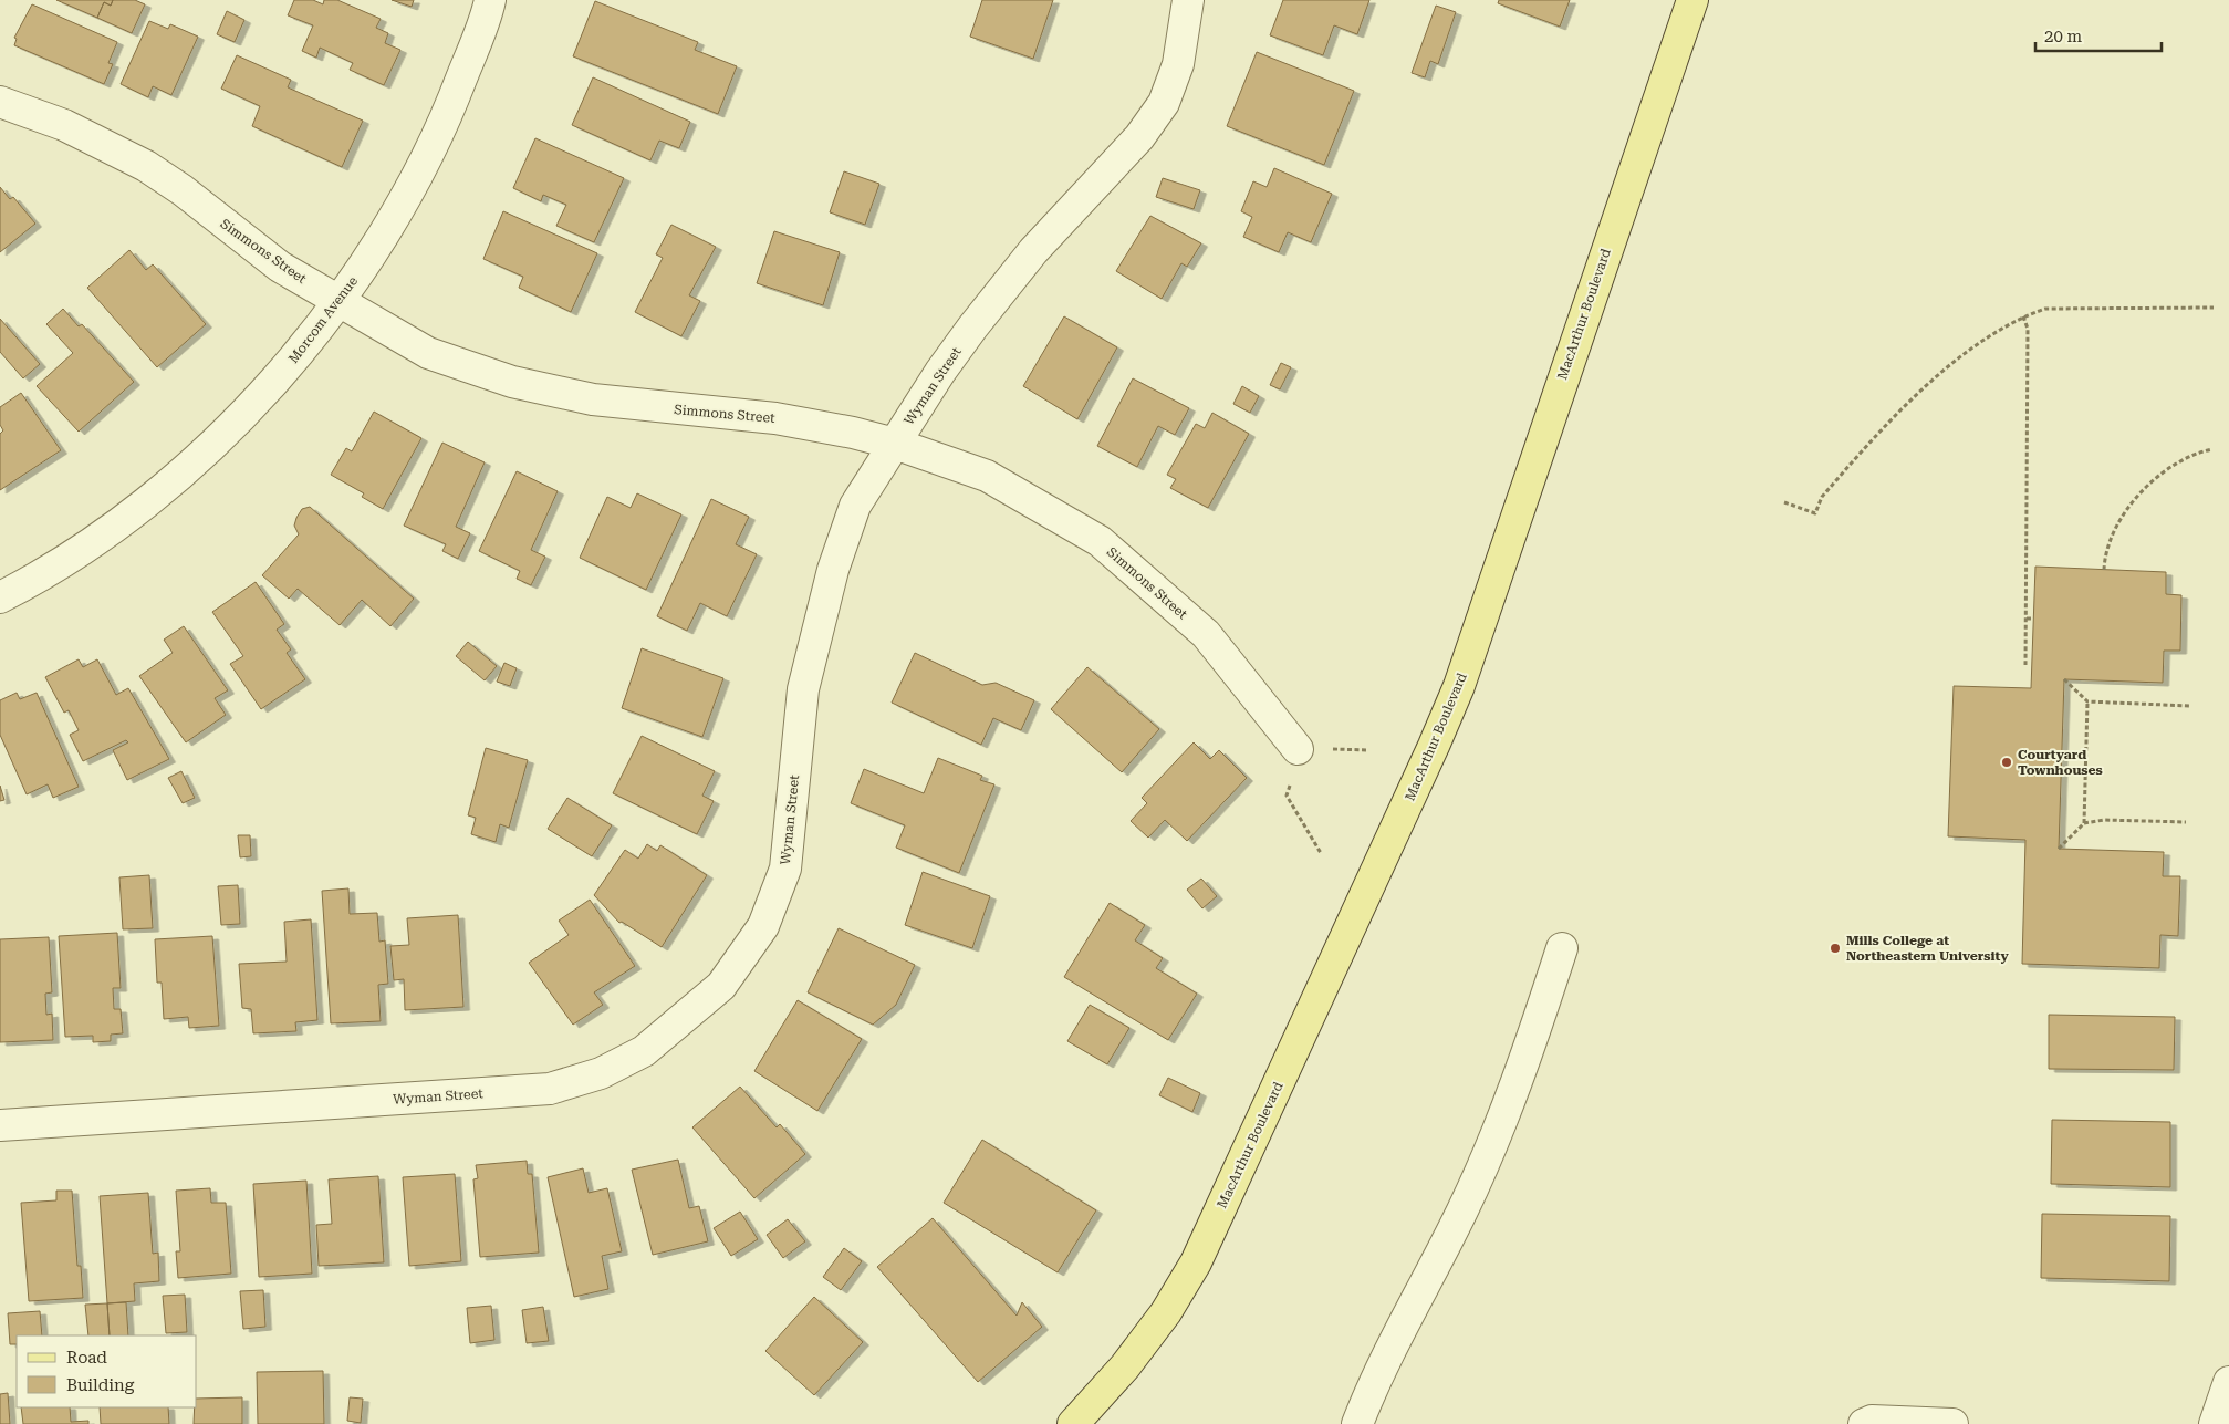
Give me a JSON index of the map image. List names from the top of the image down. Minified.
{"streets":{"main road":["MacArthur Boulevard"],"street":["Simmons Street","Morcom Avenue","Wyman Street"]},"crossings":[["Simmons Street","Morcom Avenue"],["Simmons Street","Wyman Street"]],"places":["Courtyard Townhouses","Mills College at Northeastern University"],"legend":["Road","Building"],"scale_bar":"20 m"}
